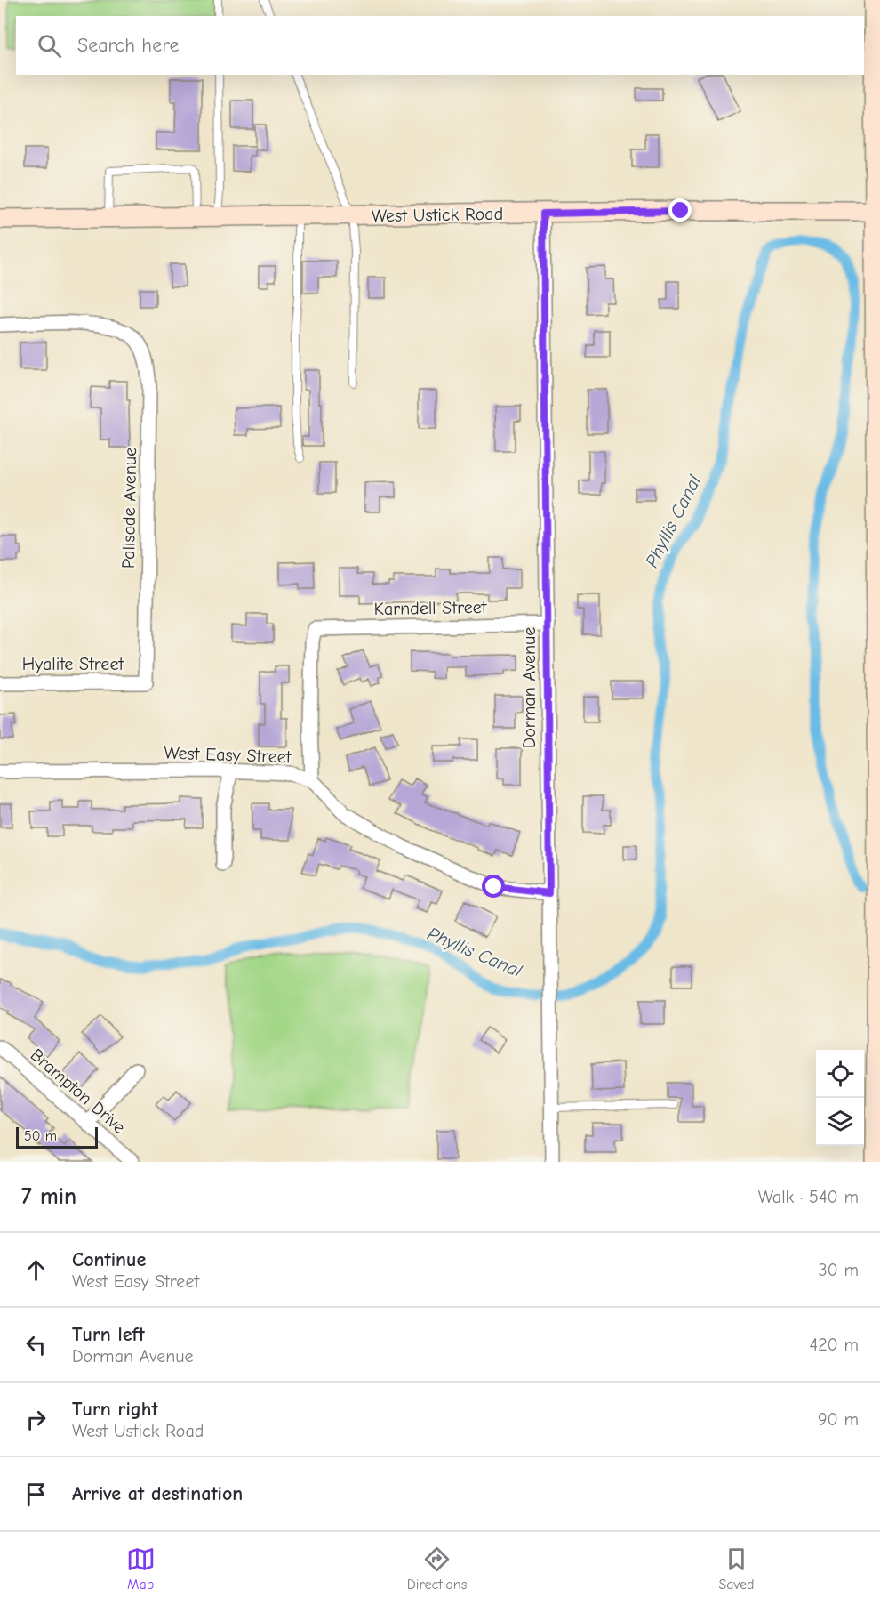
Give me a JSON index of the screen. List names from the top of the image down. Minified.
{"streets":{"main road":["West Ustick Road"],"street":["Palisade Avenue","Karndell Street","Hyalite Street","Dorman Avenue","West Easy Street","Brampton Drive"]},"crossings":[["West Ustick Road","Dorman Avenue"],["Palisade Avenue","Hyalite Street"],["Karndell Street","Dorman Avenue"],["Karndell Street","West Easy Street"],["Dorman Avenue","West Easy Street"]],"water":["Phyllis Canal"],"scale_bar":"50 m","page":{"search":"Search here","scale":"50 m","heading":["7 min","Walk · 540 m"],"list":[["Continue","West Easy Street","30 m"],["Turn left","Dorman Avenue","420 m"],["Turn right","West Ustick Road","90 m"],"Arrive at destination"],"nav":["Map","Directions","Saved"]}}
